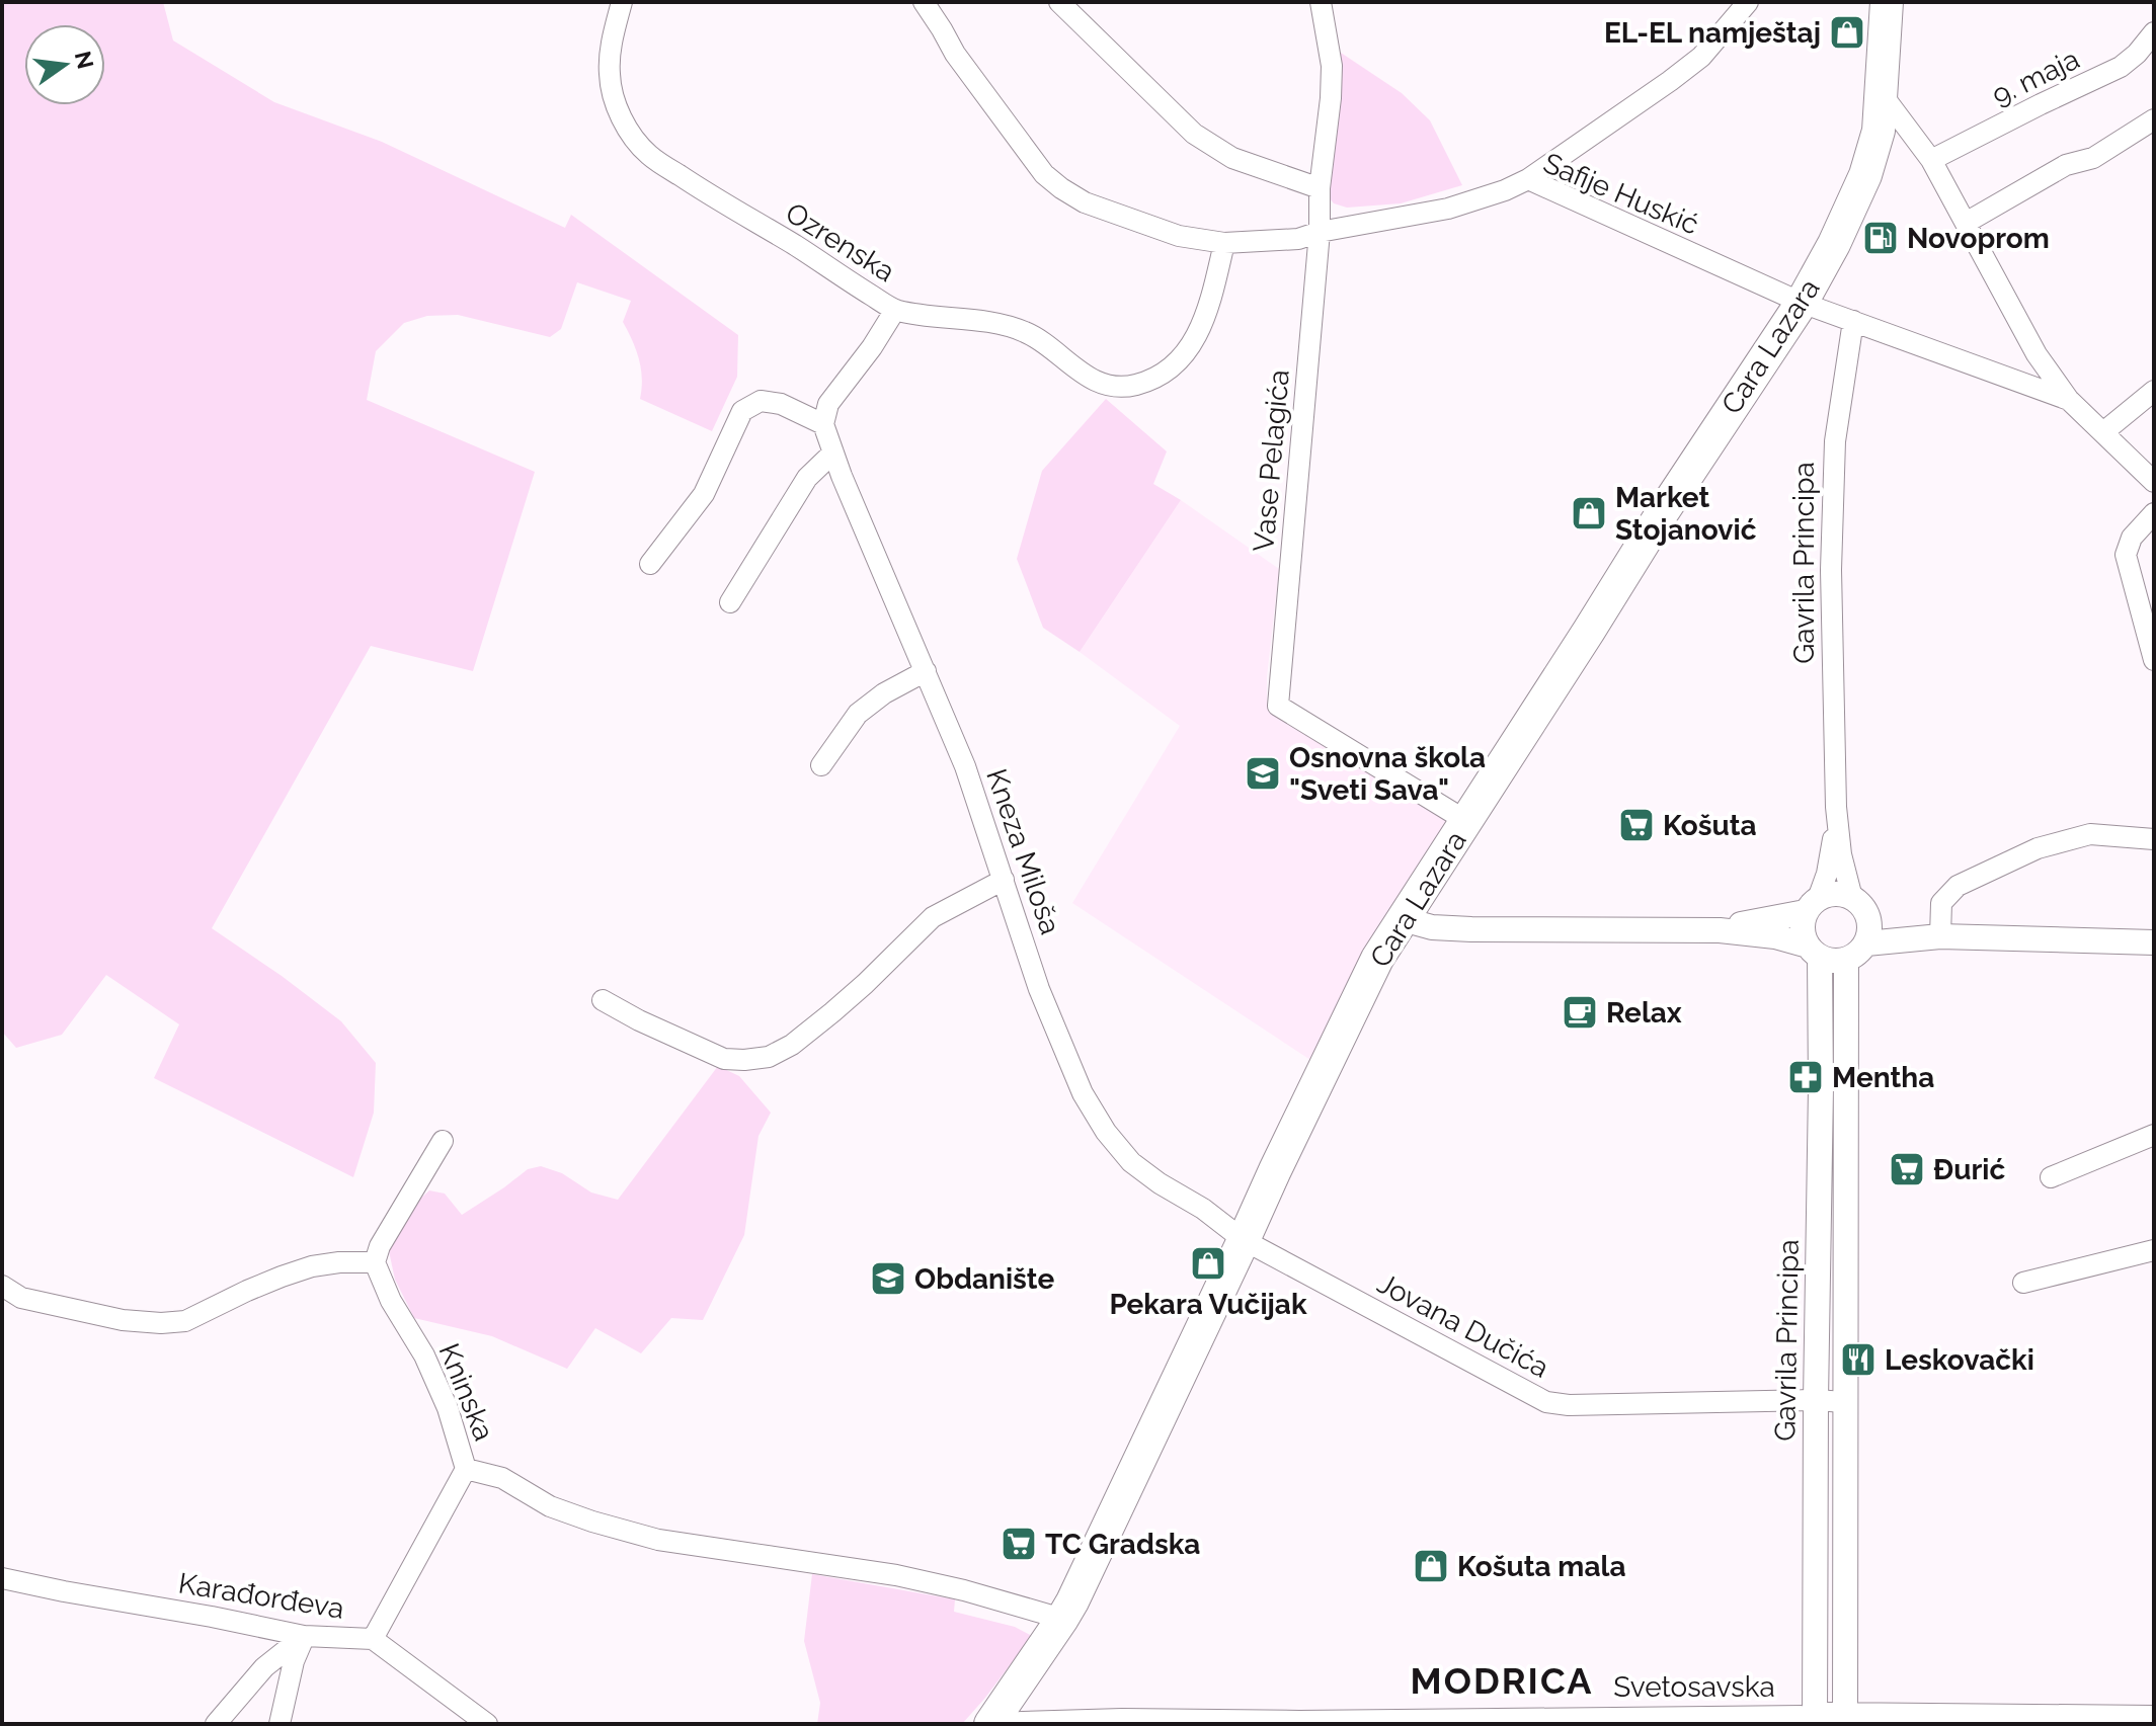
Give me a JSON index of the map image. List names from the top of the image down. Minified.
{"streets":{"main road":["Cara Lazara"],"street":["9. maja","Safije Huskić","Ozrenska","Vase Pelagića","Gavrila Principa","Kneza Miloša","Jovana Dučića","Kninska","Karađorđeva","Svetosavska"]},"crossings":[["Safije Huskić","Ozrenska"],["Safije Huskić","Cara Lazara"],["Safije Huskić","Vase Pelagića"],["Safije Huskić","Gavrila Principa"],["Cara Lazara","Vase Pelagića"],["Cara Lazara","Kneza Miloša"],["Cara Lazara","Jovana Dučića"],["Cara Lazara","Kninska"],["Cara Lazara","Svetosavska"],["Gavrila Principa","Jovana Dučića"],["Gavrila Principa","Svetosavska"],["Kneza Miloša","Jovana Dučića"]],"districts":["MODRICA"],"places":{"shop":["EL-EL namještaj","Market Stojanović","Pekara Vučijak","Košuta mala"],"fuel station":["Novoprom"],"school or university":["Osnovna škola \"Sveti Sava\"","Obdanište"],"supermarket":["Košuta","Đurić","TC Gradska"],"cafe":["Relax"],"pharmacy":["Mentha"],"restaurant":["Leskovački"]},"north":"right"}
